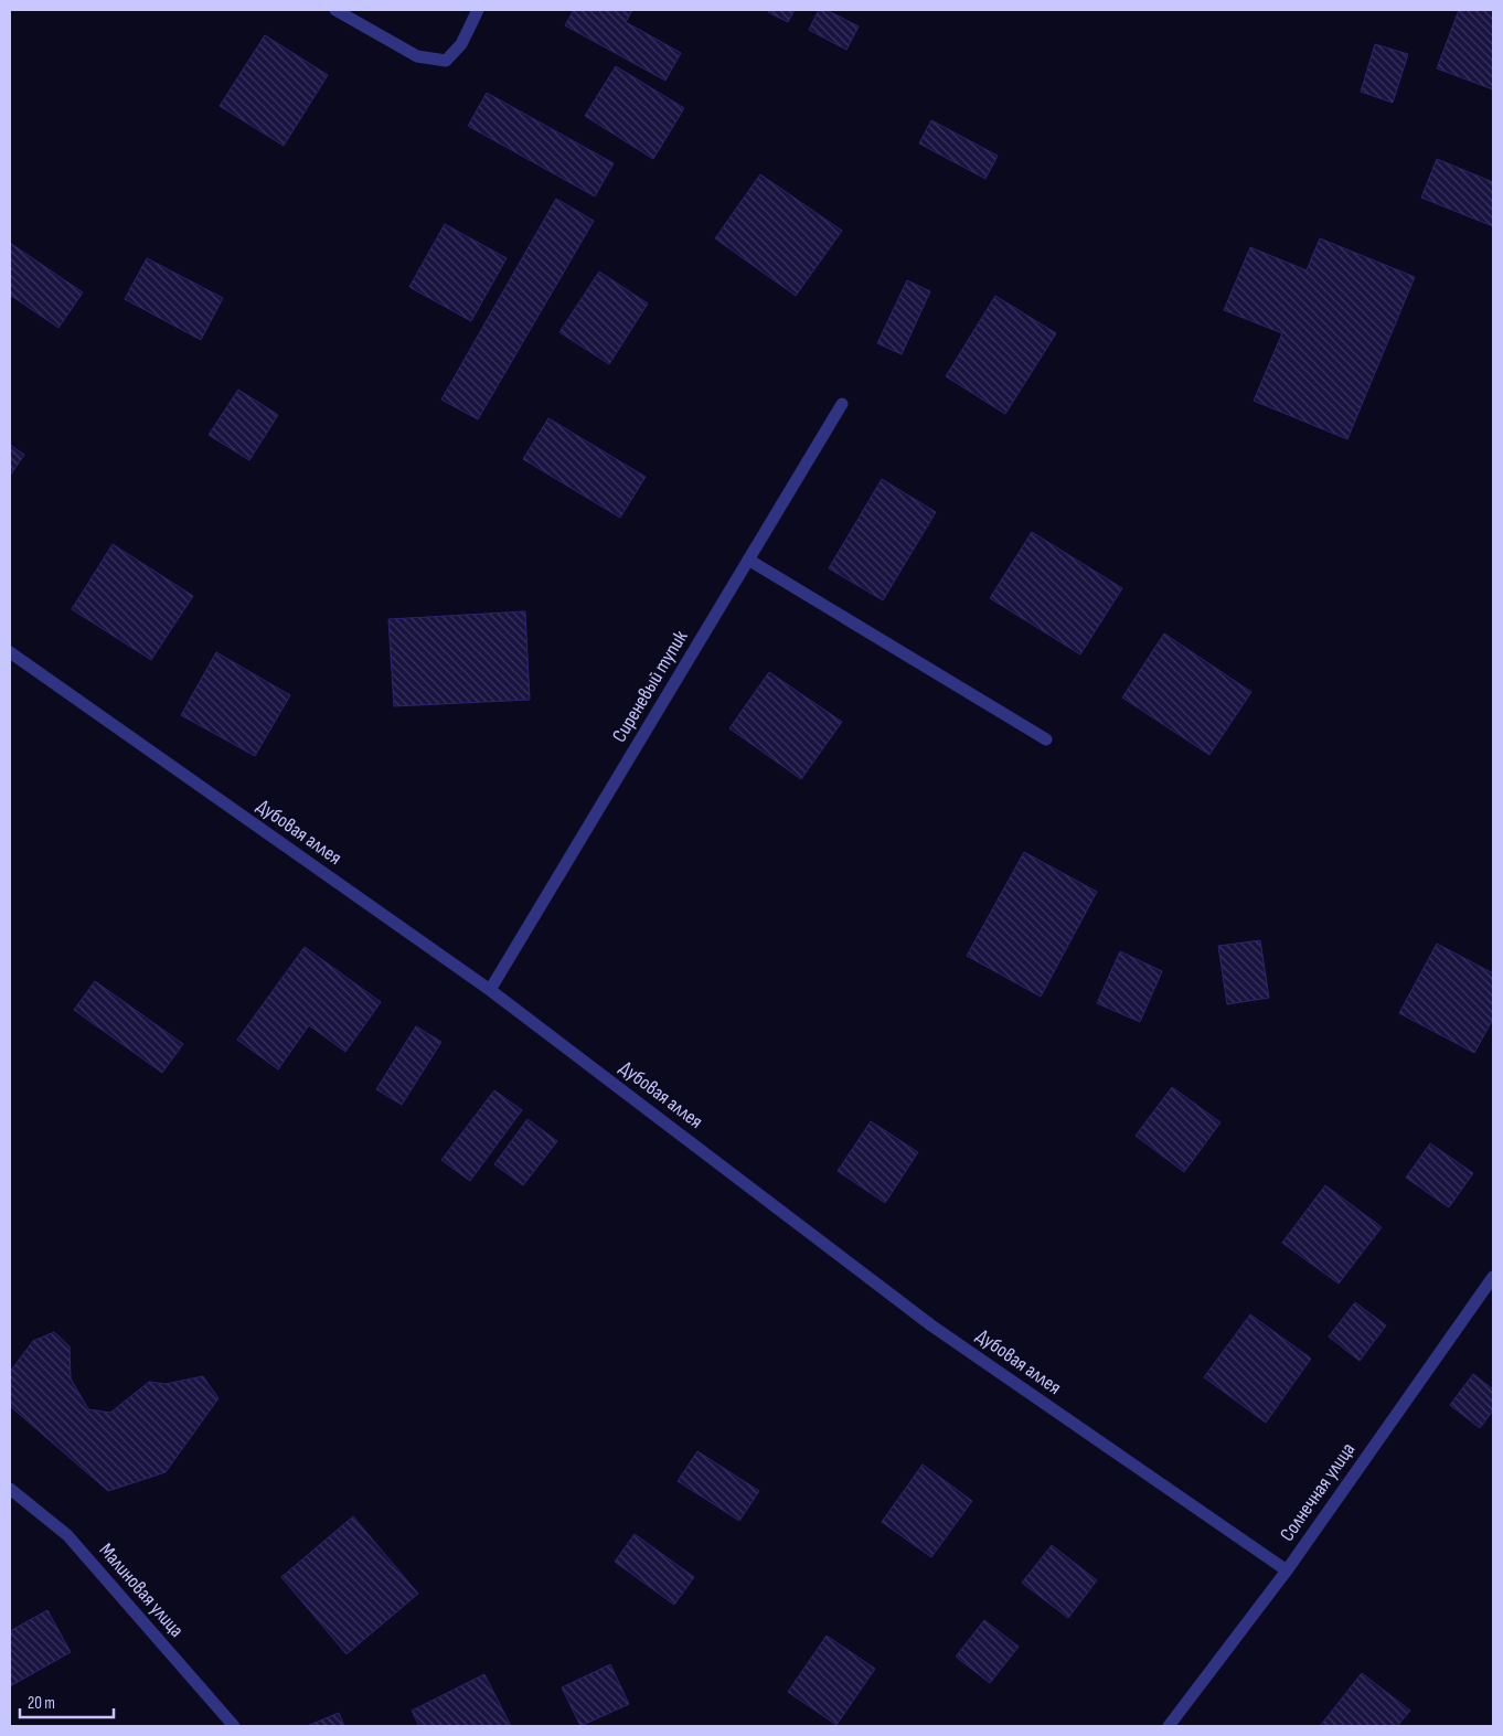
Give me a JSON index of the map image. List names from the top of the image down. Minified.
{"streets":{"lane":["Сиреневый тупик","Дубовая аллея","Солнечная улица","Малиновая улица"]},"crossings":[["Сиреневый тупик","Дубовая аллея"],["Дубовая аллея","Солнечная улица"]],"scale_bar":"20 m"}
